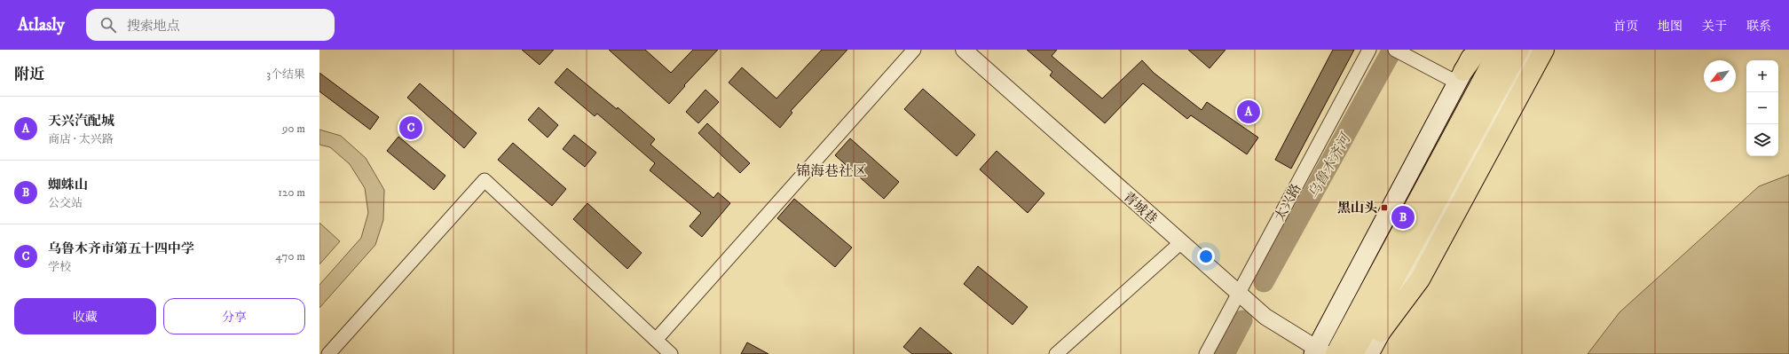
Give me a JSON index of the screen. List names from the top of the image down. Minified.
{"streets":{"street":["太兴路","青城巷"]},"crossings":[["太兴路","青城巷"]],"districts":["锦海巷社区"],"water":["乌鲁木齐河"],"places":{"transit":["黑山头"]},"north":"bottom left","page":{"header":"Atlasly","search":"搜索地点","nav":["首页","地图","关于","联系"],"heading":["附近","3个结果"],"map_buttons":["+","−"],"list":[{"mark":"A","name":"天兴汽配城","note":"商店 · 太兴路","value":"90 m"},{"mark":"B","name":"蜘蛛山","note":"公交站","value":"120 m"},{"mark":"C","name":"乌鲁木齐市第五十四中学","note":"学校","value":"470 m"}],"pins":["A","C","B"],"buttons":["收藏","分享"]}}
